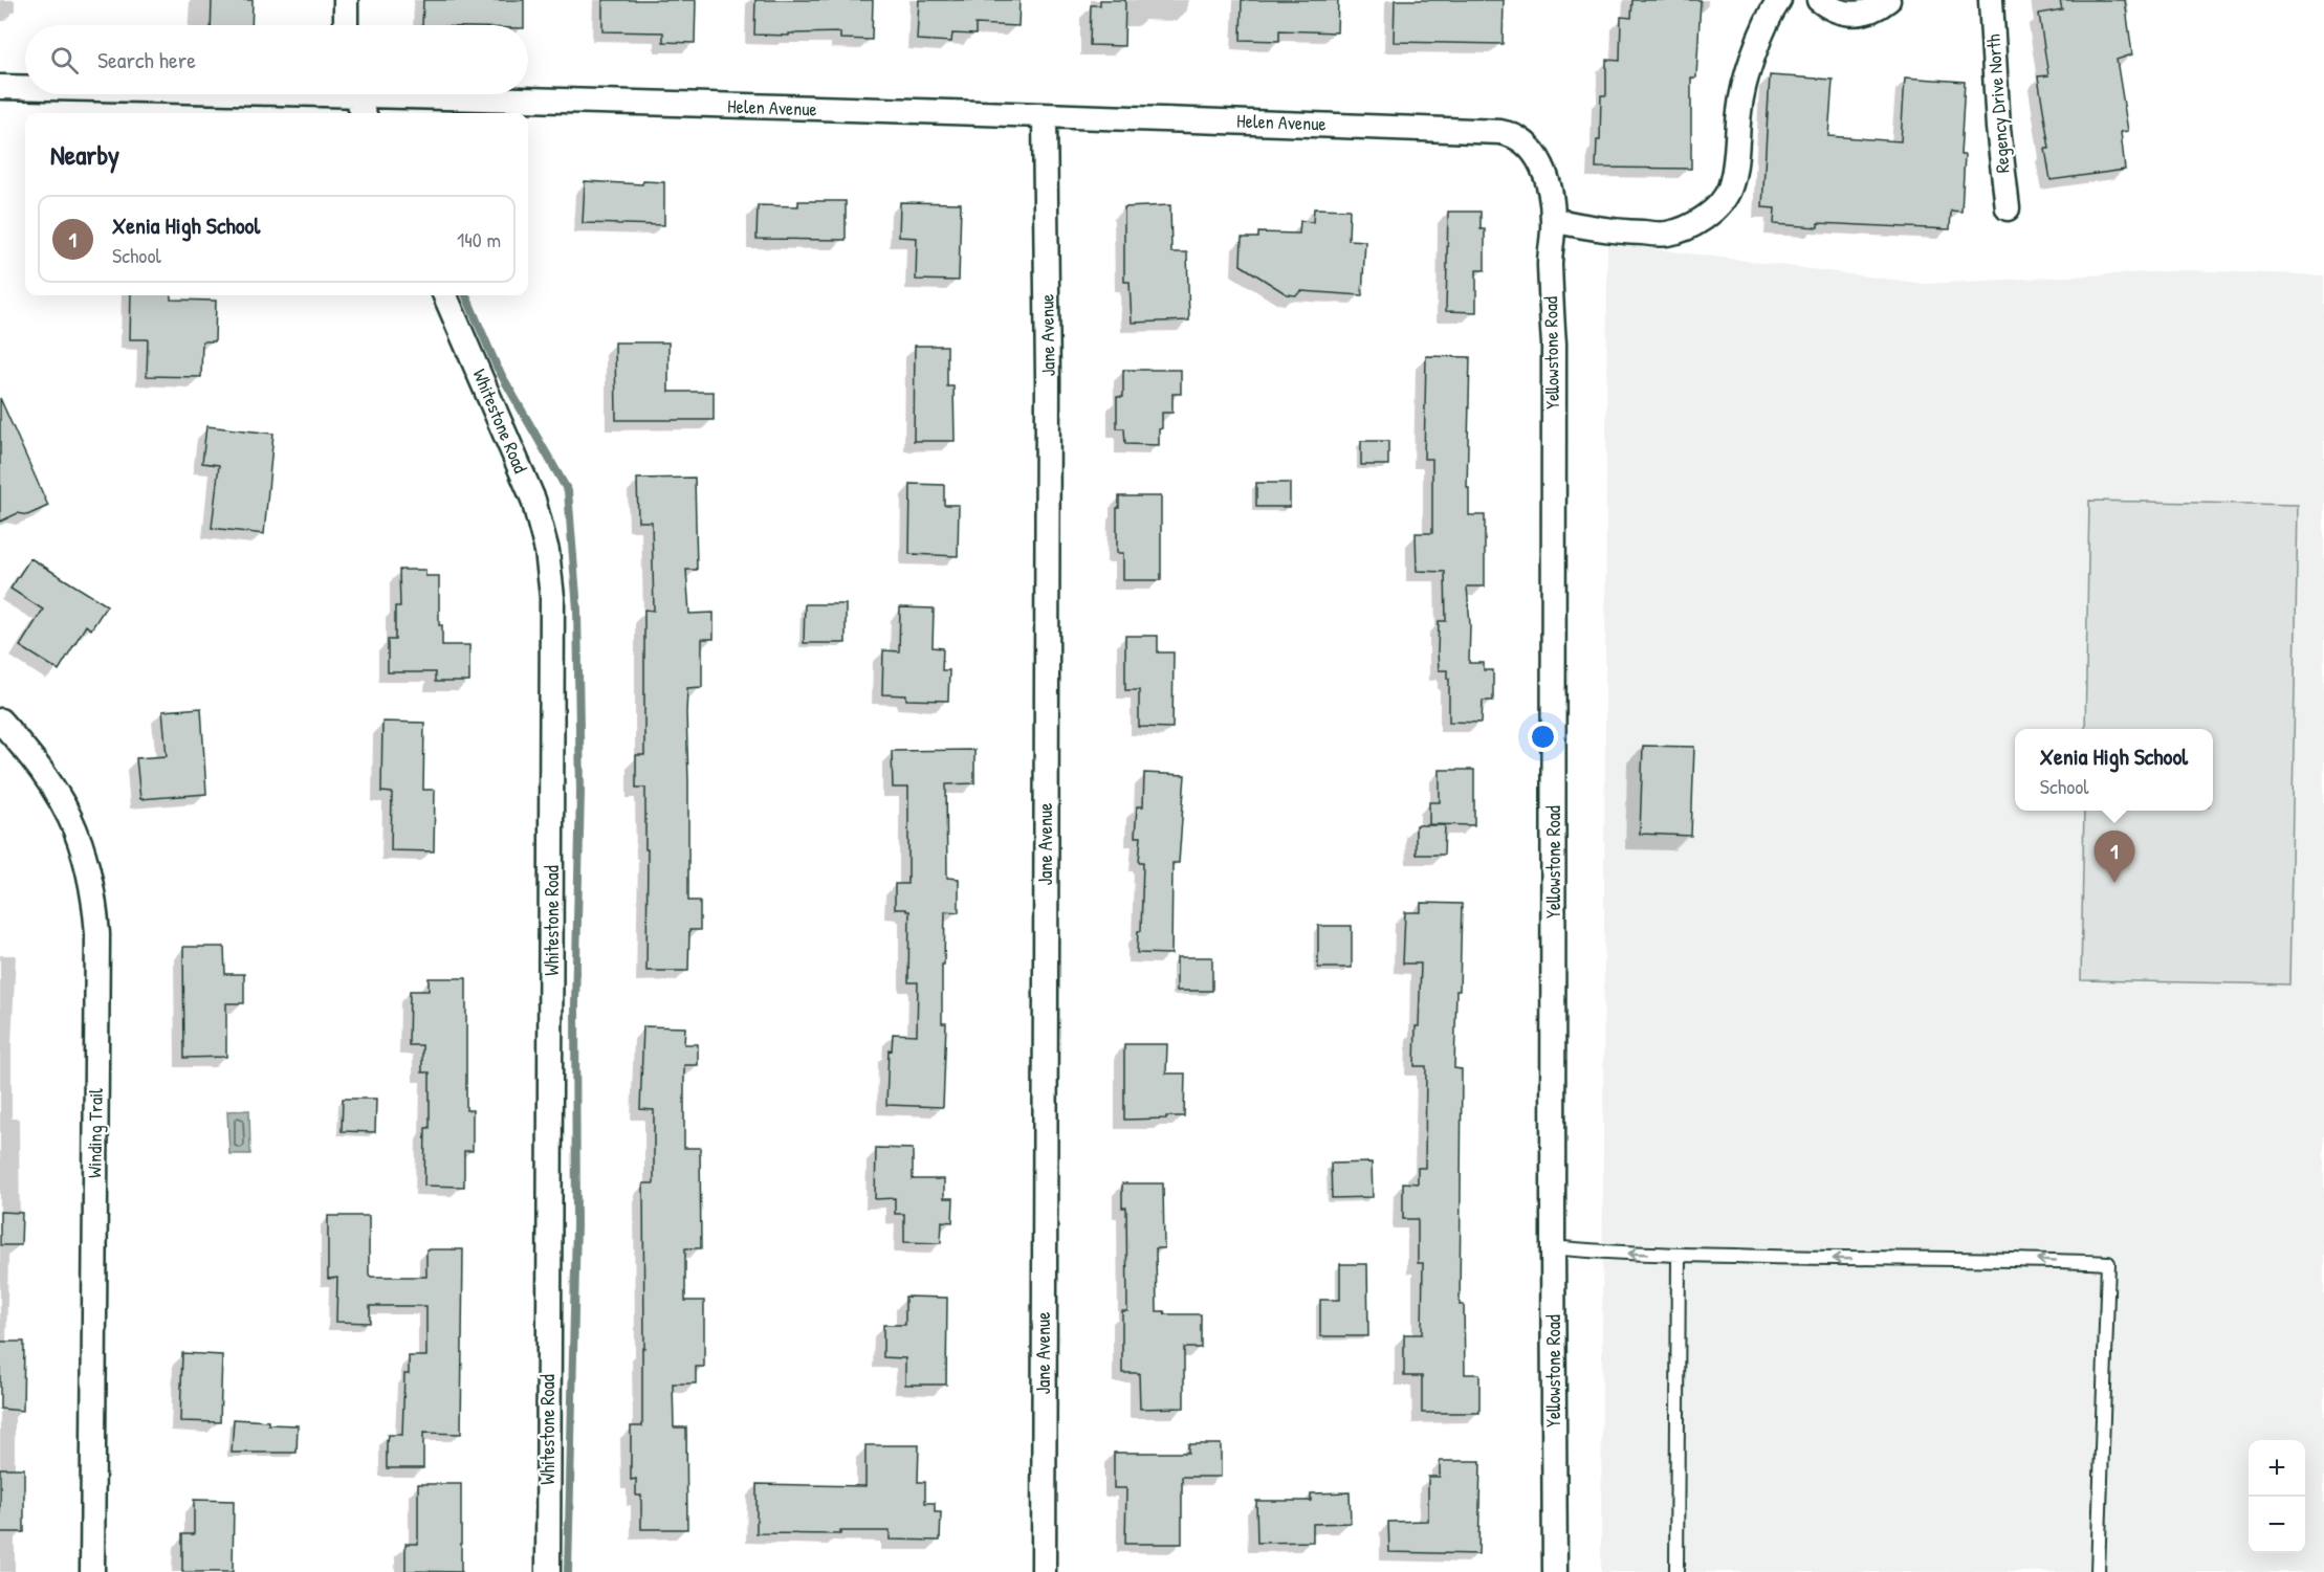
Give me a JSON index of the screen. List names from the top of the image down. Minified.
{"streets":{"street":["Regency Drive North","Helen Avenue","Jane Avenue","Yellowstone Road","Whitestone Road","Winding Trail"]},"crossings":[["Helen Avenue","Jane Avenue"],["Helen Avenue","Yellowstone Road"]],"page":{"search":"Search here","heading":"Nearby","list":[{"mark":"1","name":"Xenia High School","note":"School","value":"140 m"}],"popup":["Xenia High School","School"],"pins":"1","map_buttons":["+","−"]}}
